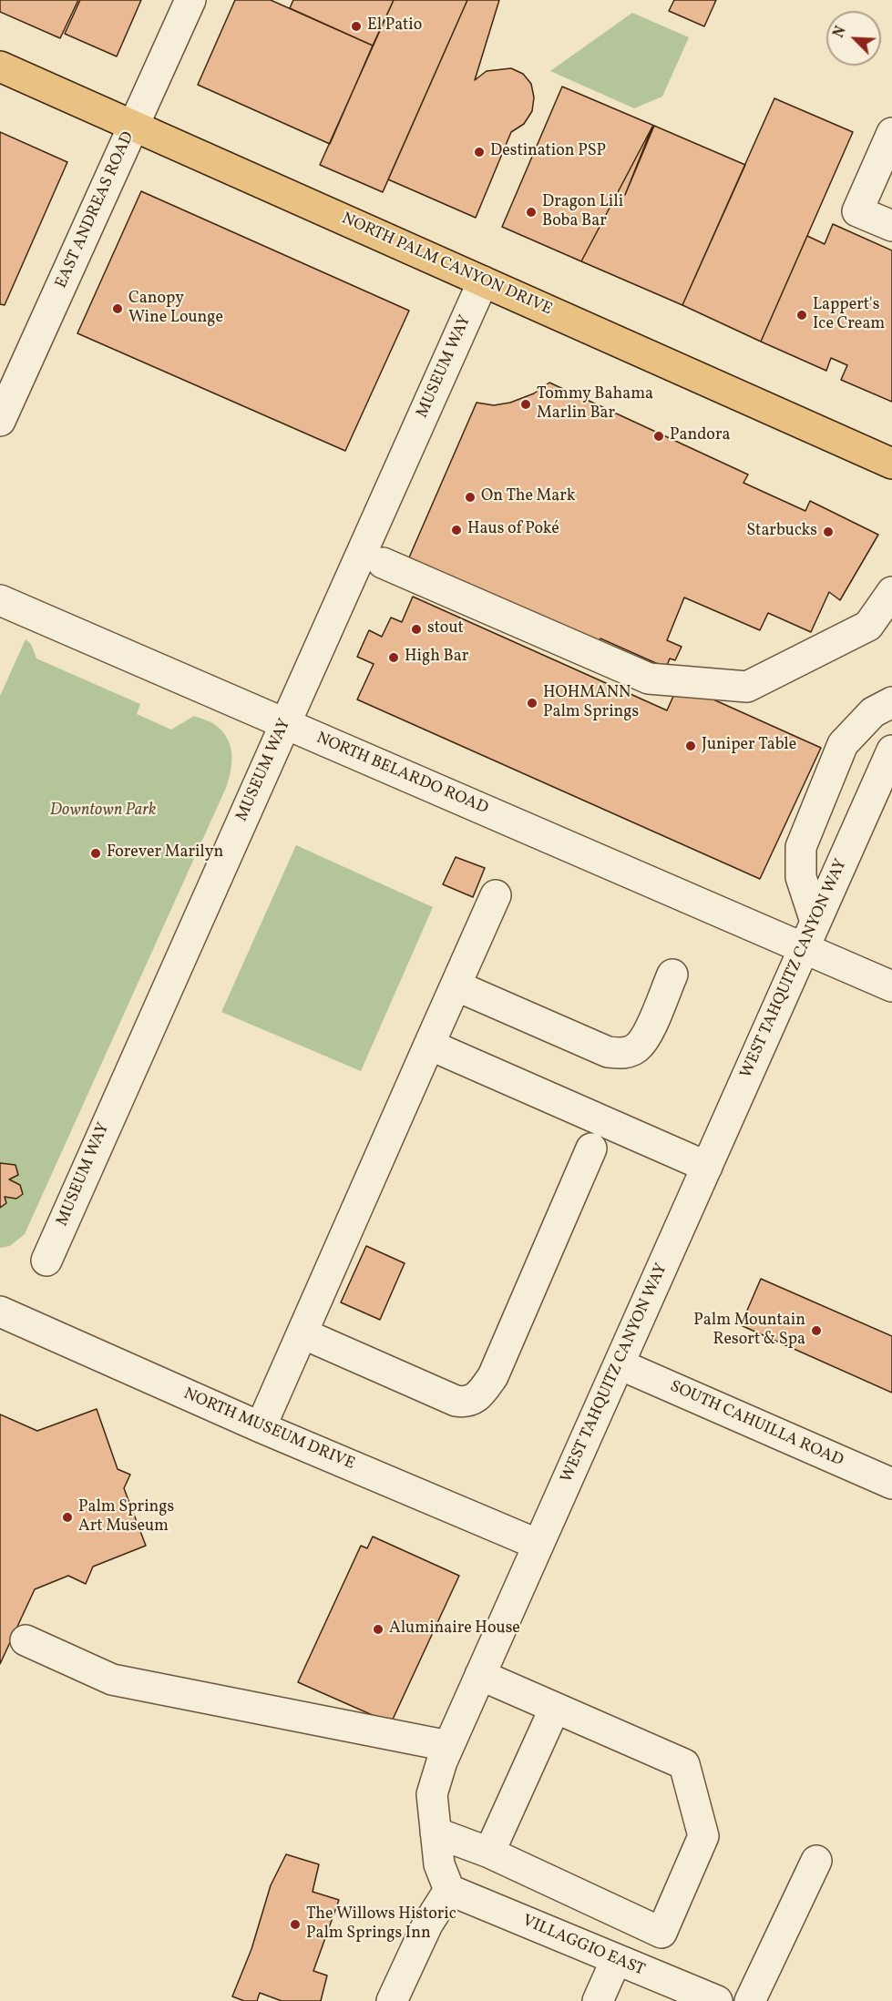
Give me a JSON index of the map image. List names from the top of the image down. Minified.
{"streets":{"main road":["NORTH PALM CANYON DRIVE"],"street":["EAST ANDREAS ROAD","MUSEUM WAY","NORTH BELARDO ROAD","WEST TAHQUITZ CANYON WAY","SOUTH CAHUILLA ROAD","NORTH MUSEUM DRIVE","VILLAGGIO EAST"]},"crossings":[["EAST ANDREAS ROAD","NORTH PALM CANYON DRIVE"],["NORTH PALM CANYON DRIVE","MUSEUM WAY"],["MUSEUM WAY","NORTH BELARDO ROAD"],["NORTH BELARDO ROAD","WEST TAHQUITZ CANYON WAY"],["WEST TAHQUITZ CANYON WAY","SOUTH CAHUILLA ROAD"],["WEST TAHQUITZ CANYON WAY","NORTH MUSEUM DRIVE"],["WEST TAHQUITZ CANYON WAY","VILLAGGIO EAST"]],"parks":["Downtown Park"],"places":["El Patio","Destination PSP","Dragon Lili Boba Bar","Canopy Wine Lounge","Lappert's Ice Cream","Tommy Bahama Marlin Bar","Pandora","On The Mark","Haus of Poké","Starbucks","stout","High Bar","HOHMANN Palm Springs","Juniper Table","Forever Marilyn","Palm Mountain Resort & Spa","Palm Springs Art Museum","Aluminaire House","The Willows Historic Palm Springs Inn"],"north":"top left"}
